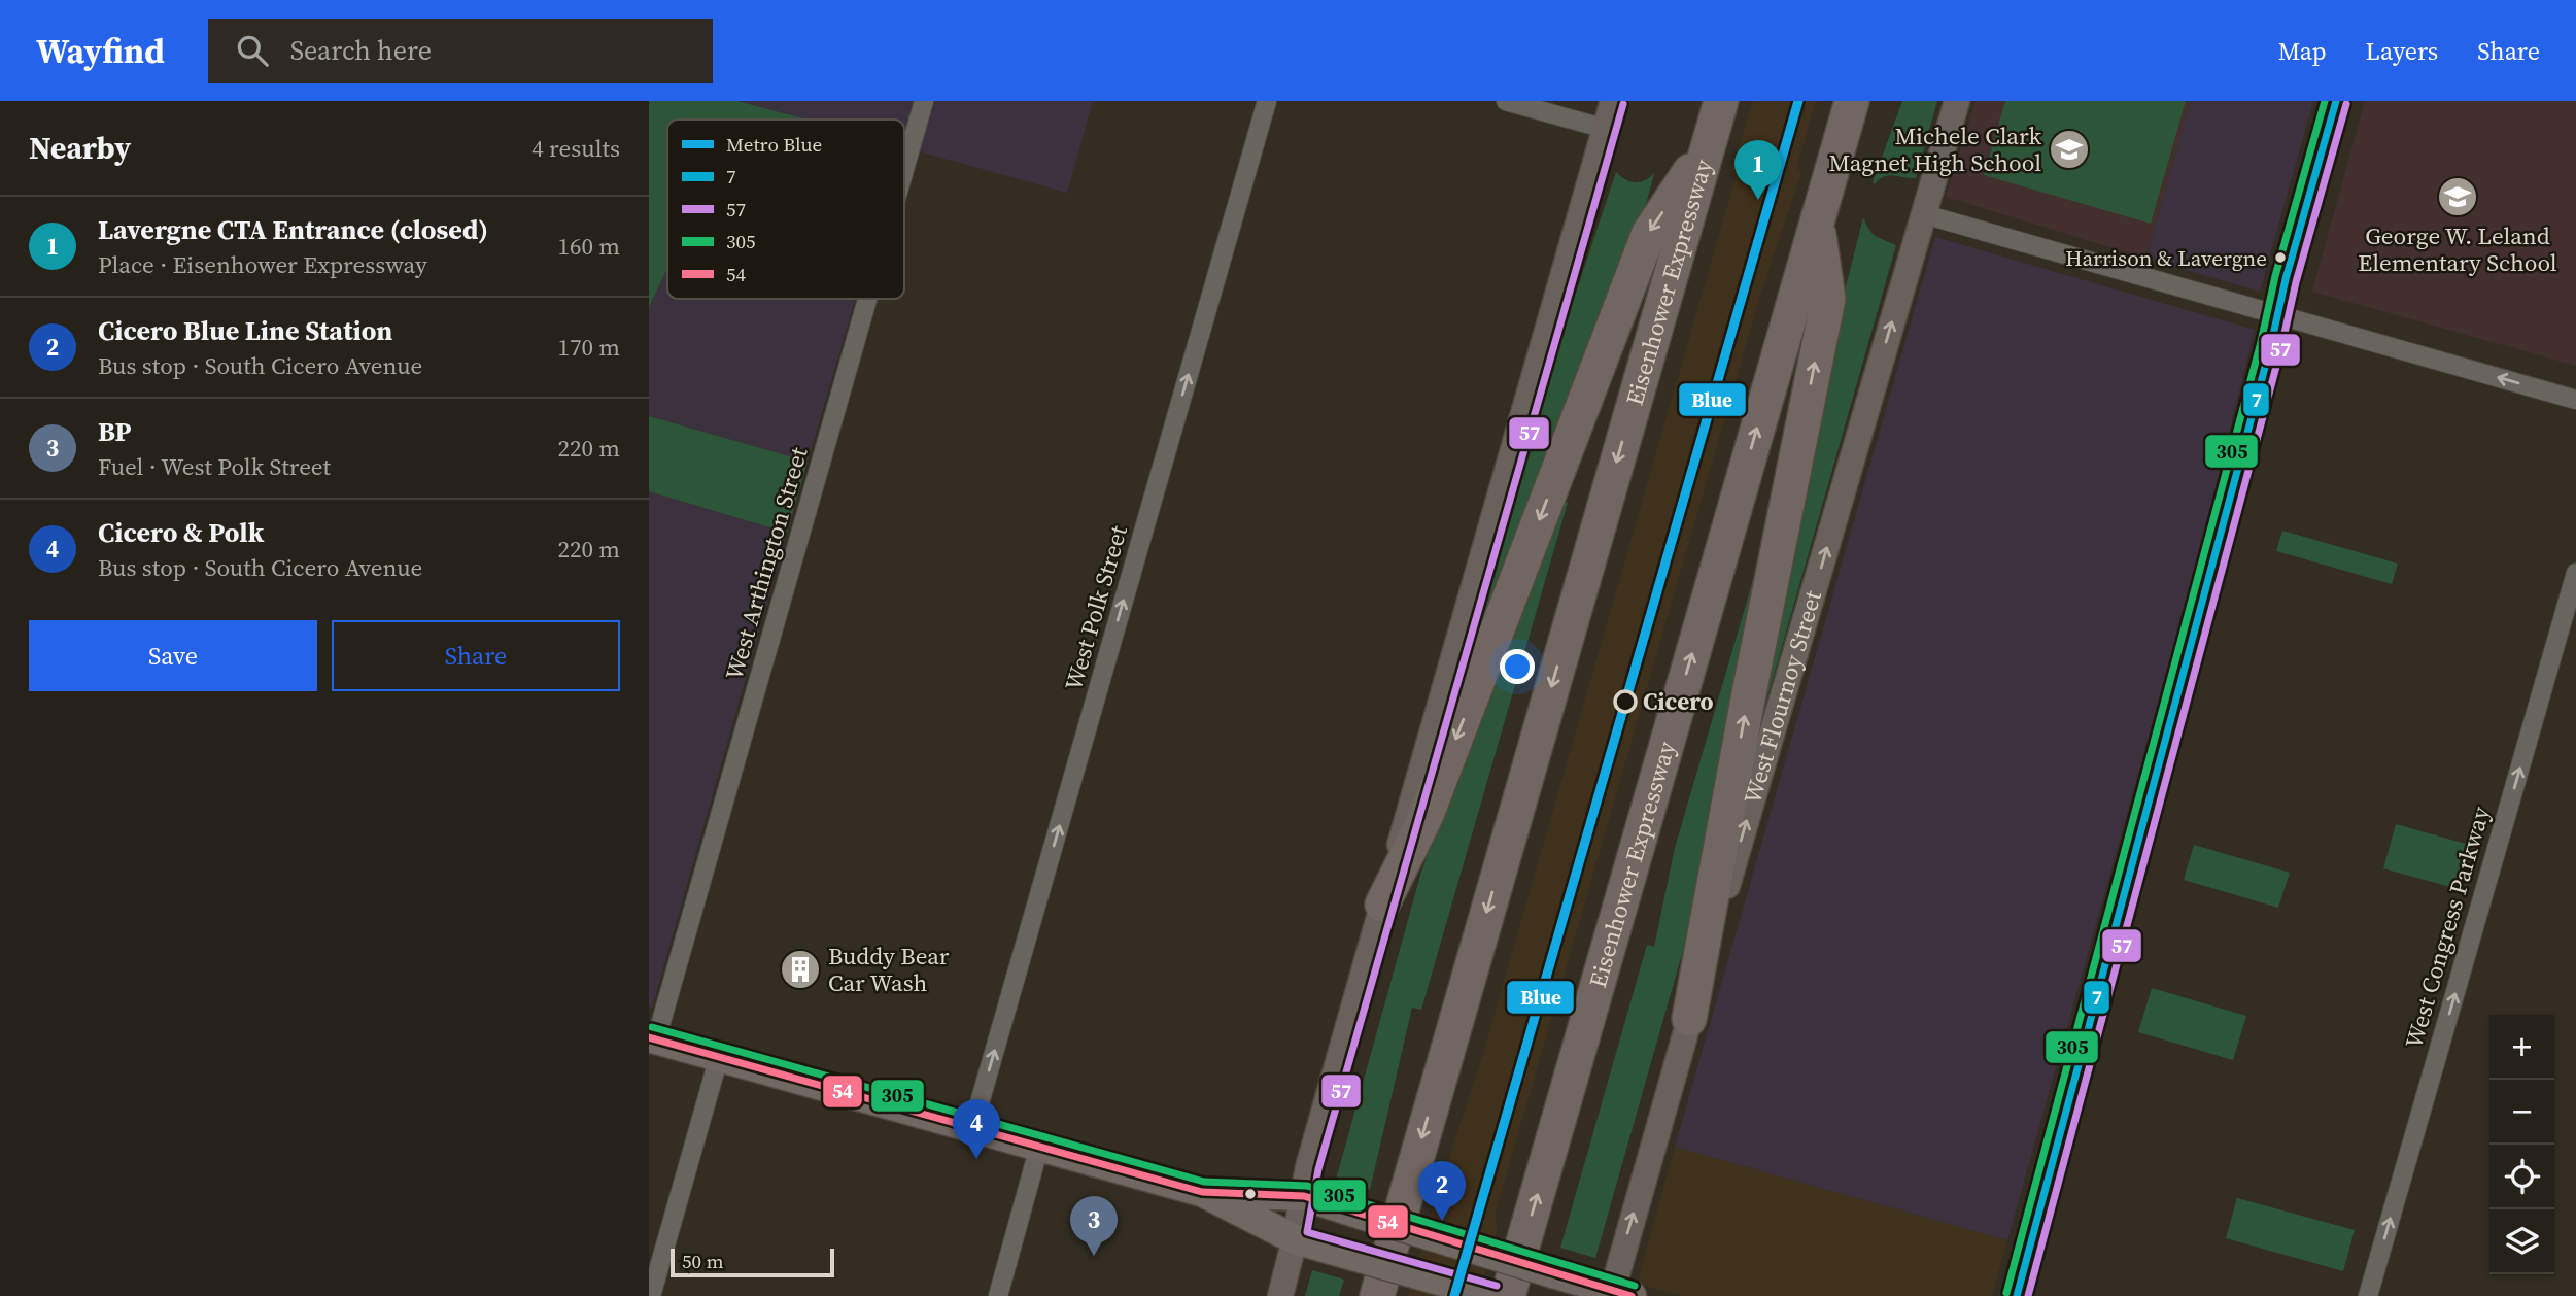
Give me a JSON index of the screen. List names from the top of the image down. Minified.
{"streets":{"highway":["Eisenhower Expressway"],"street":["West Arthington Street","West Polk Street","West Flournoy Street","West Congress Parkway"]},"one_way":["West Polk Street","West Flournoy Street","West Congress Parkway"],"places":{"school or university":["Michele Clark Magnet High School","George W. Leland Elementary School"],"other":["Harrison & Lavergne","Cicero"],"building":["Buddy Bear Car Wash"]},"lines":["metro line Blue","transit line 7","transit line 305","transit line 57","transit line 54"],"legend":["Metro Blue","7","57","305","54"],"scale_bar":"50 m","page":{"header":"Wayfind","search":"Search here","nav":["Map","Layers","Share"],"heading":["Nearby","4 results"],"pins":["1","4","2","3"],"list":[{"mark":"1","name":"Lavergne CTA Entrance (closed)","note":"Place · Eisenhower Expressway","value":"160 m"},{"mark":"2","name":"Cicero Blue Line Station","note":"Bus stop · South Cicero Avenue","value":"170 m"},{"mark":"3","name":"BP","note":"Fuel · West Polk Street","value":"220 m"},{"mark":"4","name":"Cicero & Polk","note":"Bus stop · South Cicero Avenue","value":"220 m"}],"buttons":["Save","Share"],"map_buttons":["+","−"],"scale":"50 m"}}
